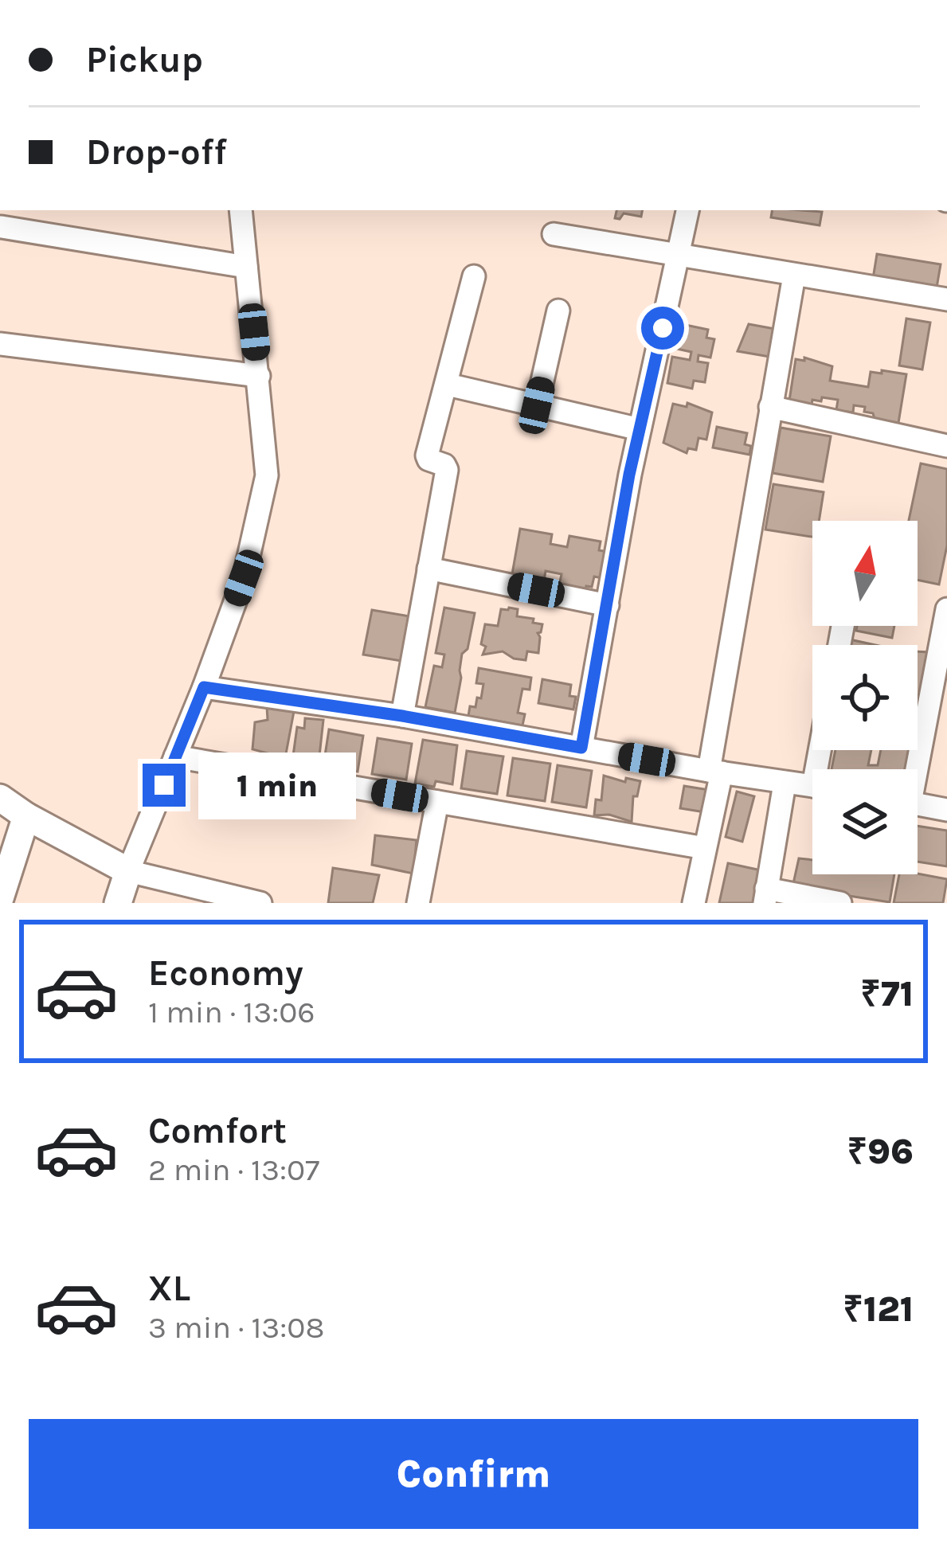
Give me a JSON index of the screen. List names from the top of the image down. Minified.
{"north":"top","page":{"banner":["Pickup","Drop-off"],"bubble":"1 min","list":[{"name":"Economy","note":"1 min · 13:06","value":"₹71"},{"name":"Comfort","note":"2 min · 13:07","value":"₹96"},{"name":"XL","note":"3 min · 13:08","value":"₹121"}],"buttons":"Confirm"}}
